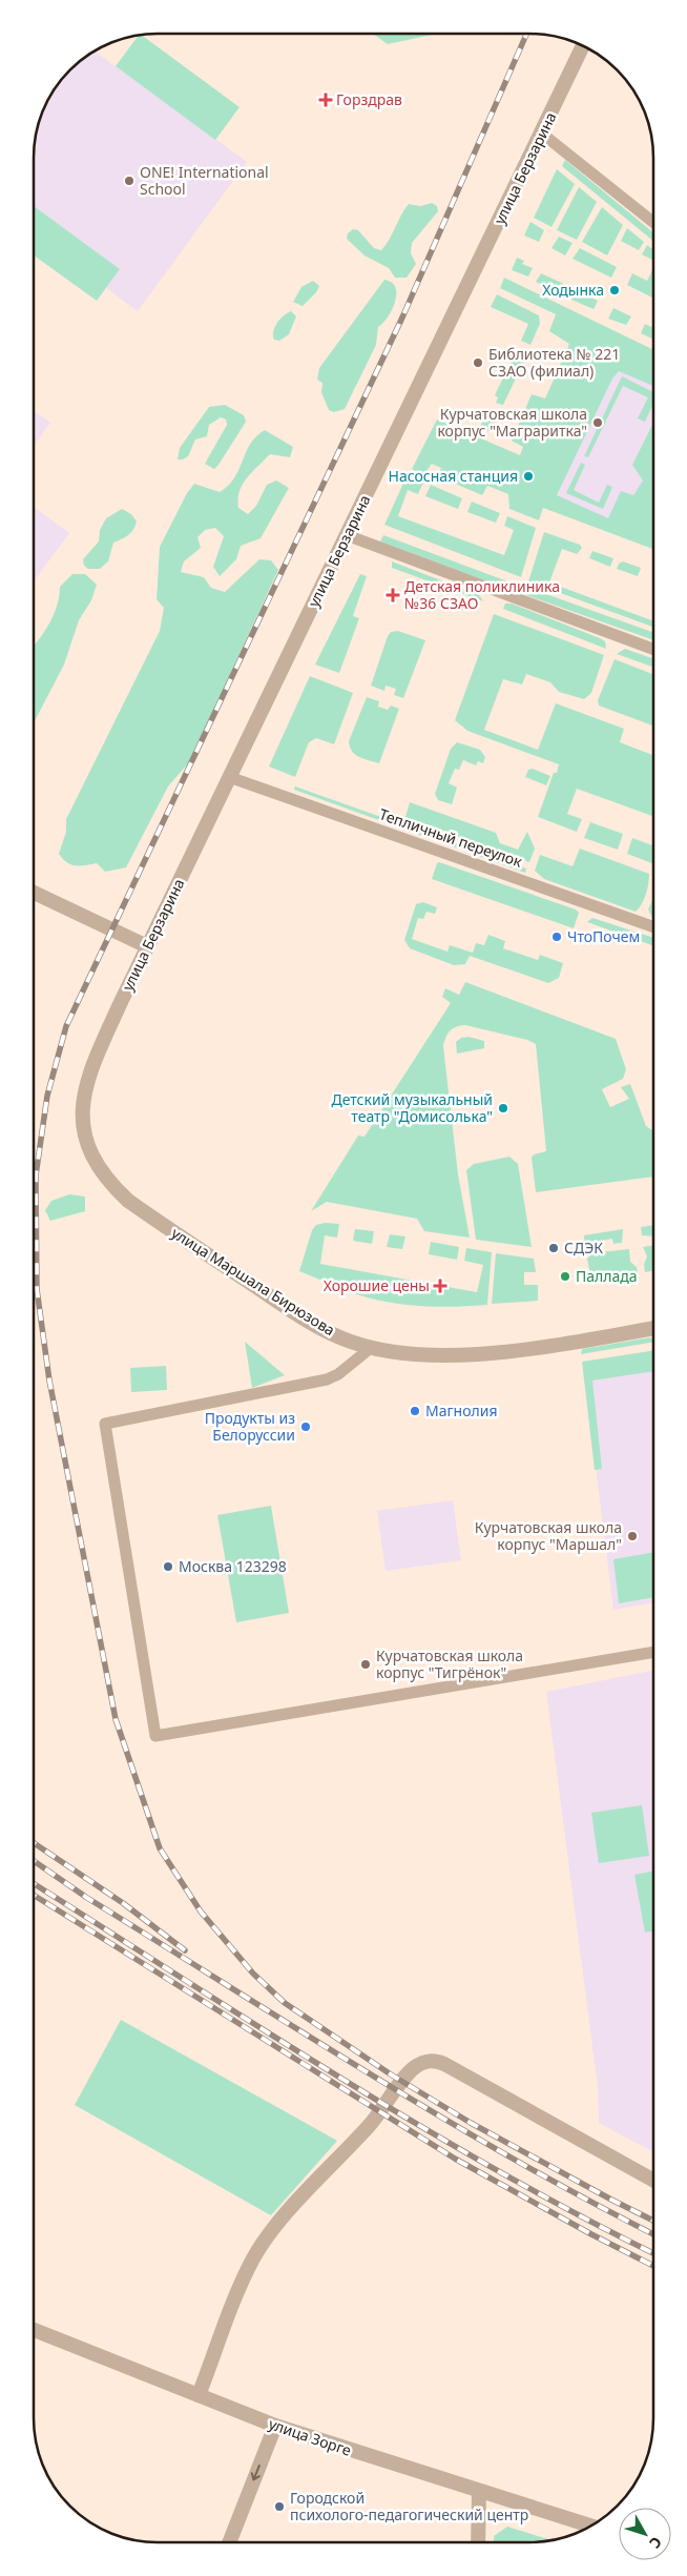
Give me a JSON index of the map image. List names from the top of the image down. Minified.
{"streets":{"street":["улица Берзарина","Тепличный переулок","улица Маршала Бирюзова","улица Зорге"]},"crossings":[["улица Берзарина","Тепличный переулок"],["улица Берзарина","улица Маршала Бирюзова"]],"places":{"health":["Горздрав","Детская поликлиника №36 СЗАО","Хорошие цены"],"other":["ONE! International School","Ходынка","Библиотека № 221 СЗАО (филиал)","Курчатовская школа корпус \"Маграритка\"","Насосная станция","ЧтоПочем","Детский музыкальный театр \"Домисолька\"","СДЭК","Паллада","Магнолия","Продукты из Белоруссии","Курчатовская школа корпус \"Маршал\"","Москва 123298","Курчатовская школа корпус \"Тигрёнок\"","Городской психолого-педагогический центр"]},"north":"bottom right"}
